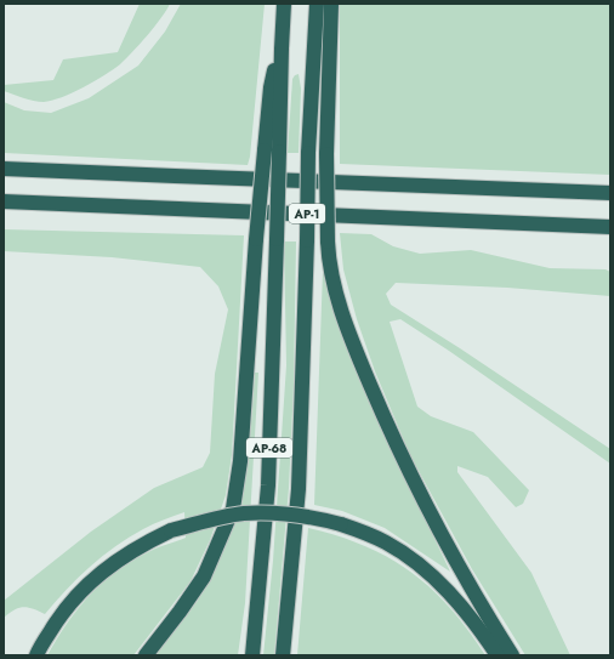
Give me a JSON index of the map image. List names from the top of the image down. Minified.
{"streets":{"highway":["AP-1","AP-68"]}}
